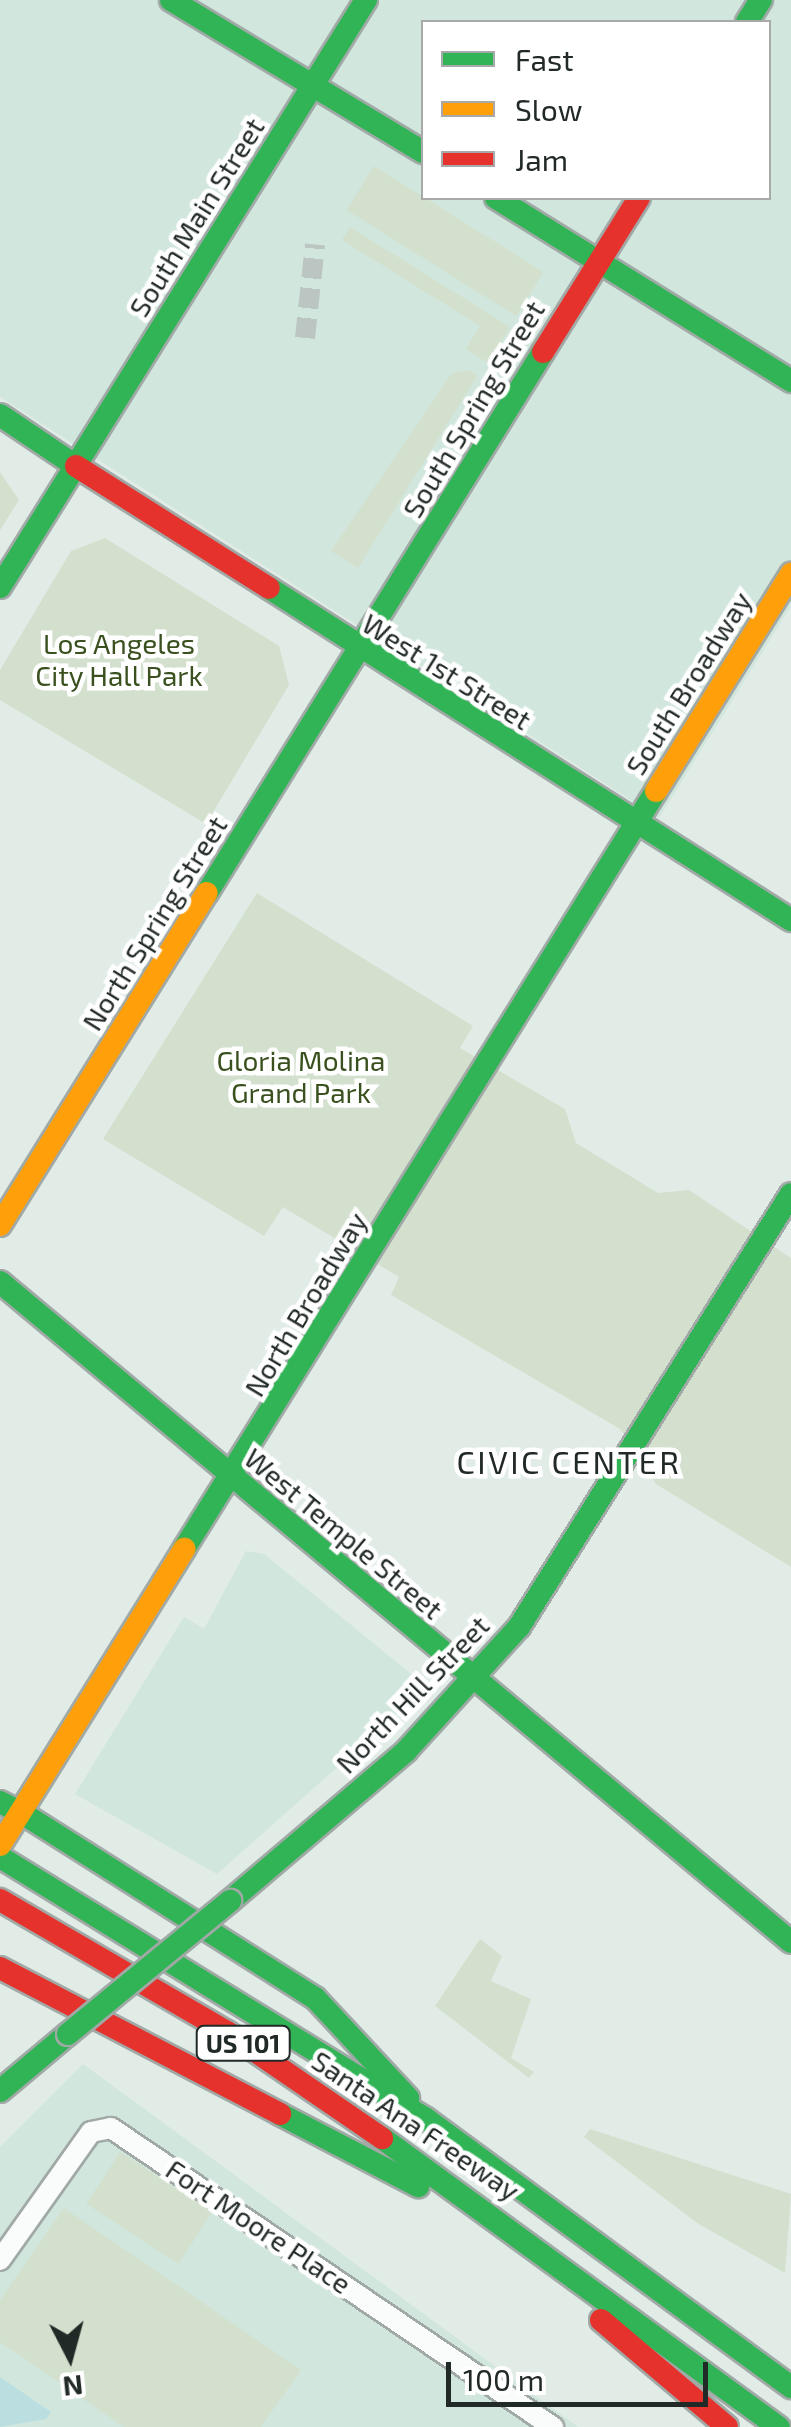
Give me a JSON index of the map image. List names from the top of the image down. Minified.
{"streets":{"main road":["South Main Street","South Spring Street","West 1st Street","South Broadway","North Spring Street","North Broadway","West Temple Street","North Hill Street","US 101","Santa Ana Freeway"],"street":["Fort Moore Place"]},"crossings":[["South Main Street","West 1st Street"],["South Spring Street","West 1st Street"],["South Spring Street","North Spring Street"],["West 1st Street","South Broadway"],["West 1st Street","North Spring Street"],["West 1st Street","North Broadway"],["South Broadway","North Broadway"],["North Broadway","West Temple Street"],["West Temple Street","North Hill Street"],["US 101","Santa Ana Freeway"]],"districts":["CIVIC CENTER"],"parks":["Los Angeles City Hall Park","Gloria Molina Grand Park"],"legend":["Fast","Slow","Jam"],"scale_bar":"100 m","north":"bottom"}
